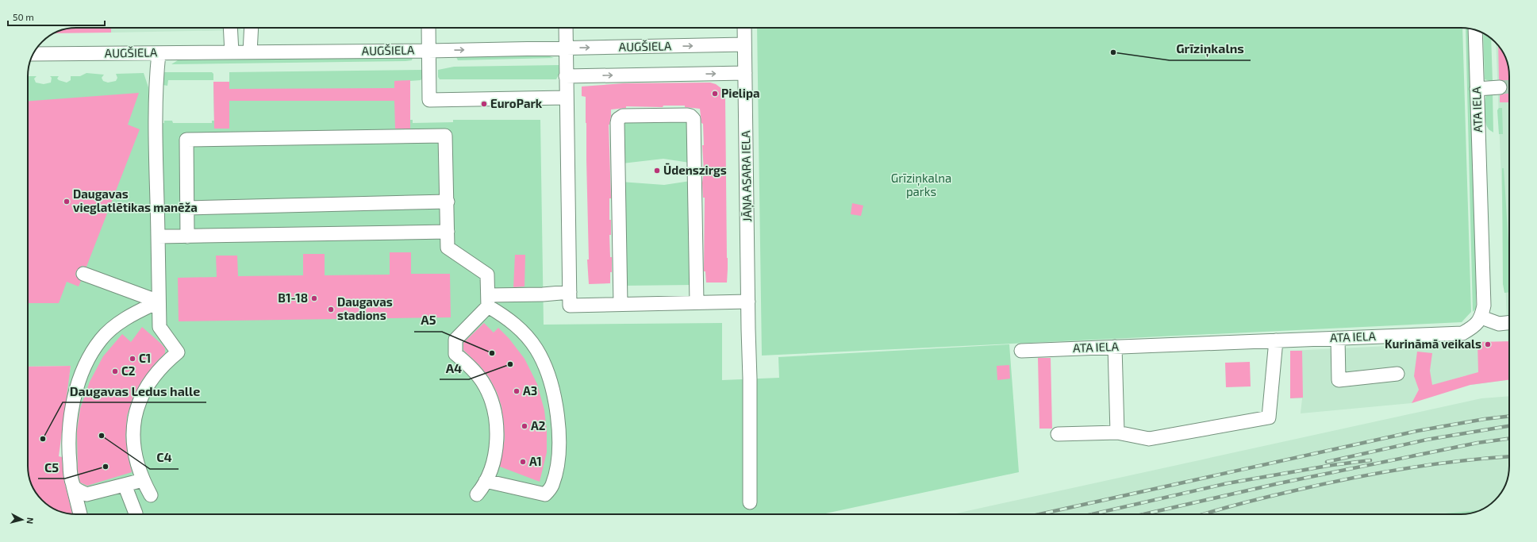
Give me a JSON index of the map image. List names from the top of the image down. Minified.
{"streets":{"street":["AUGŠIELA","ATA IELA","JĀŅA ASARA IELA"]},"crossings":[["AUGŠIELA","JĀŅA ASARA IELA"]],"parks":["Grīziņkalna parks"],"places":["Grīziņkalns","Pielipa","EuroPark","Ūdenszirgs","Daugavas vieglatlētikas manēža","B1-18","Daugavas stadions","Kurināmā veikals","A5","C1","A4","C2","A3","A2","C4","Daugavas Ledus halle","A1","C5"],"scale_bar":"50 m","north":"right"}
